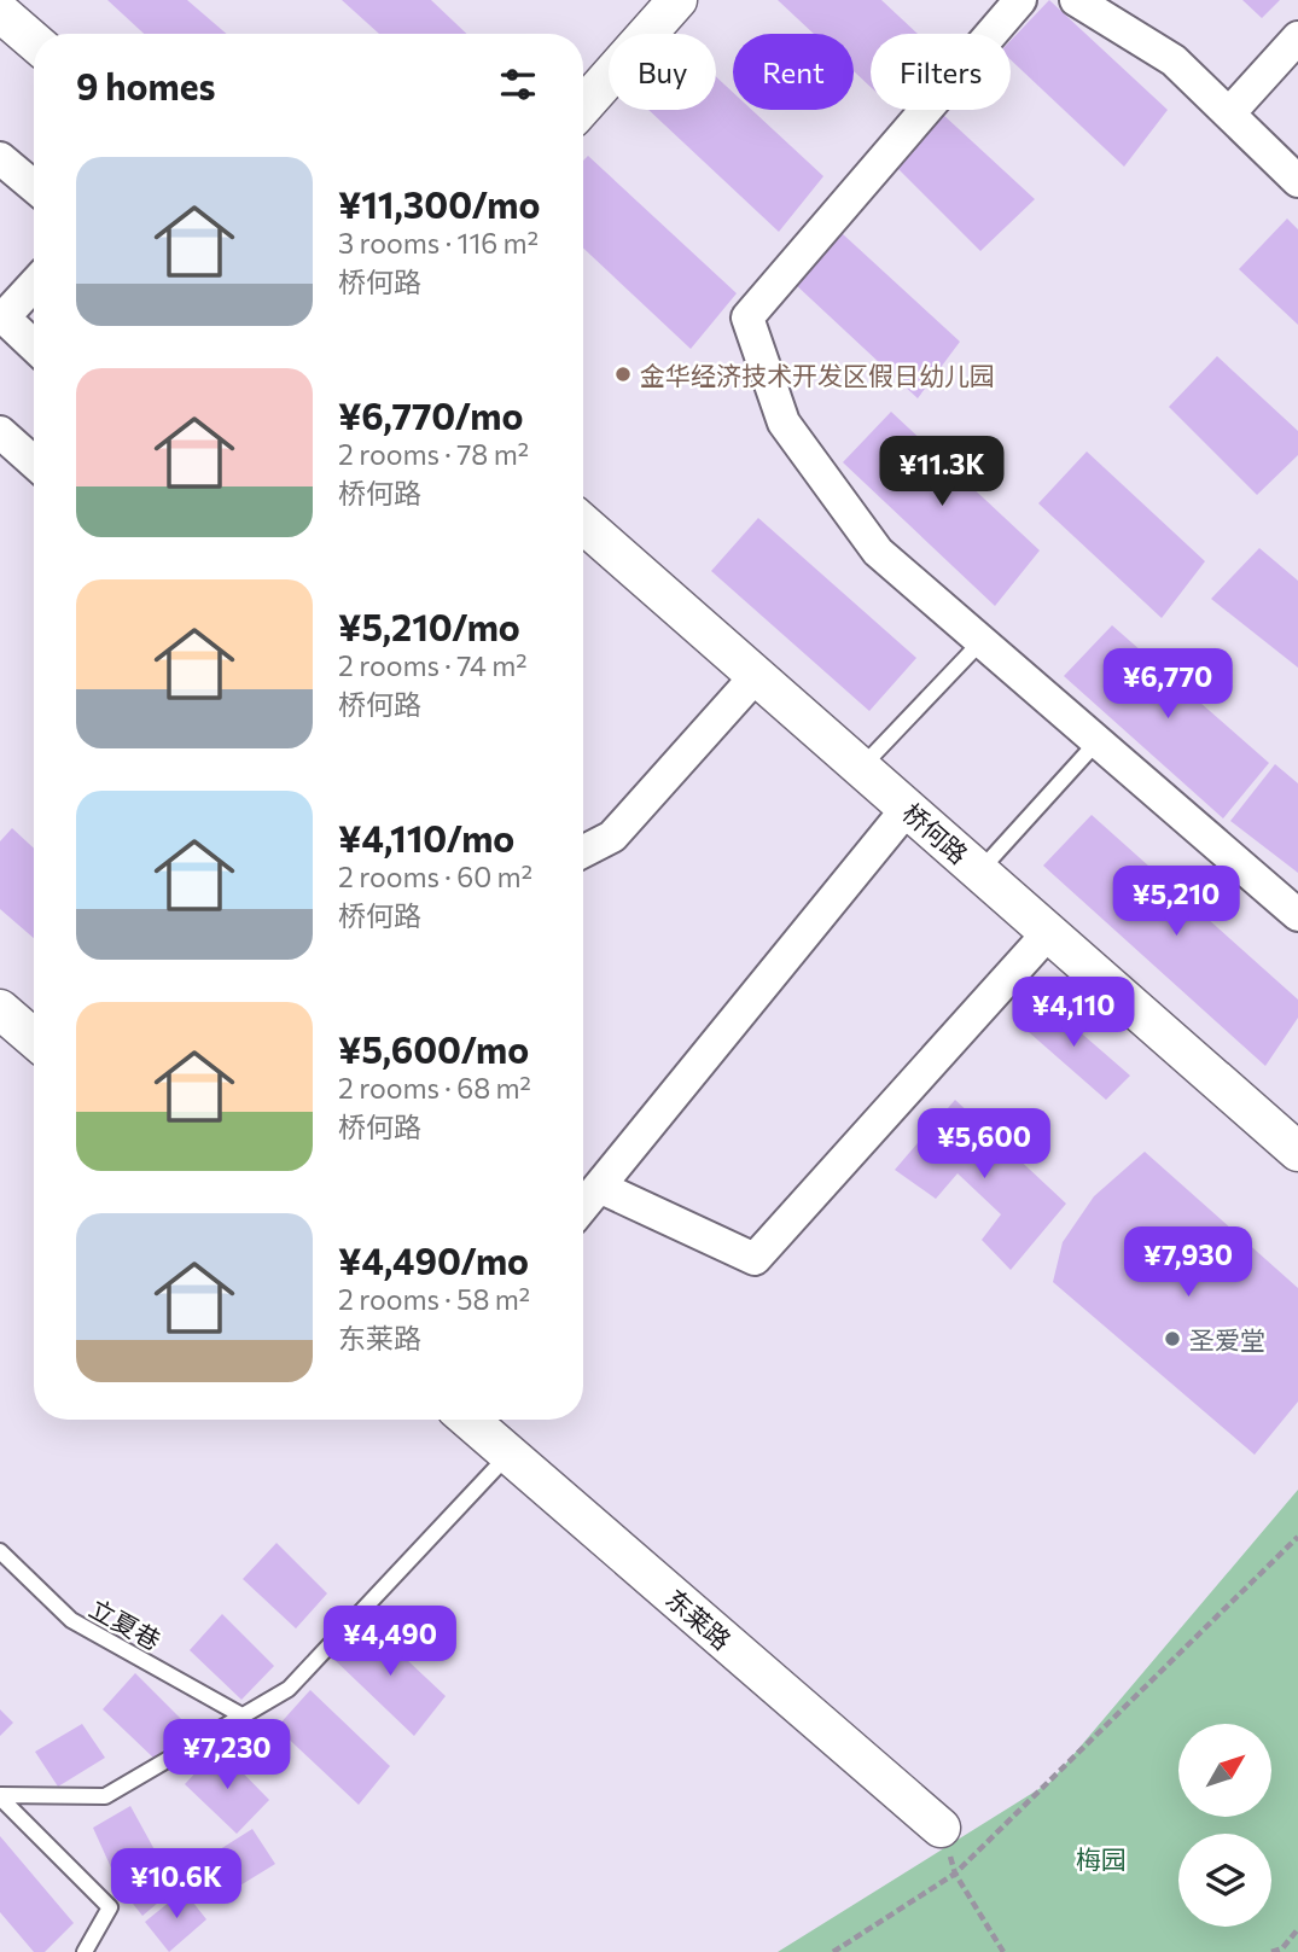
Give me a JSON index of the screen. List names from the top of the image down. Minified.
{"streets":{"street":["桥何路","东莱路"],"lane":["立夏巷"]},"parks":["梅园"],"places":["金华经济技术开发区假日幼儿园","圣爱堂"],"north":"top right","page":{"chip":["Buy","Rent","Filters"],"heading":"9 homes","list":[{"name":"¥11,300/mo","note":"3 rooms · 116 m² · 桥何路"},{"name":"¥6,770/mo","note":"2 rooms · 78 m² · 桥何路"},{"name":"¥5,210/mo","note":"2 rooms · 74 m² · 桥何路"},{"name":"¥4,110/mo","note":"2 rooms · 60 m² · 桥何路"},{"name":"¥5,600/mo","note":"2 rooms · 68 m² · 桥何路"},{"name":"¥4,490/mo","note":"2 rooms · 58 m² · 东莱路"}],"price":["¥11.3K","¥6,770","¥5,210","¥4,110","¥5,600","¥7,930","¥4,490","¥7,230","¥10.6K"]}}
